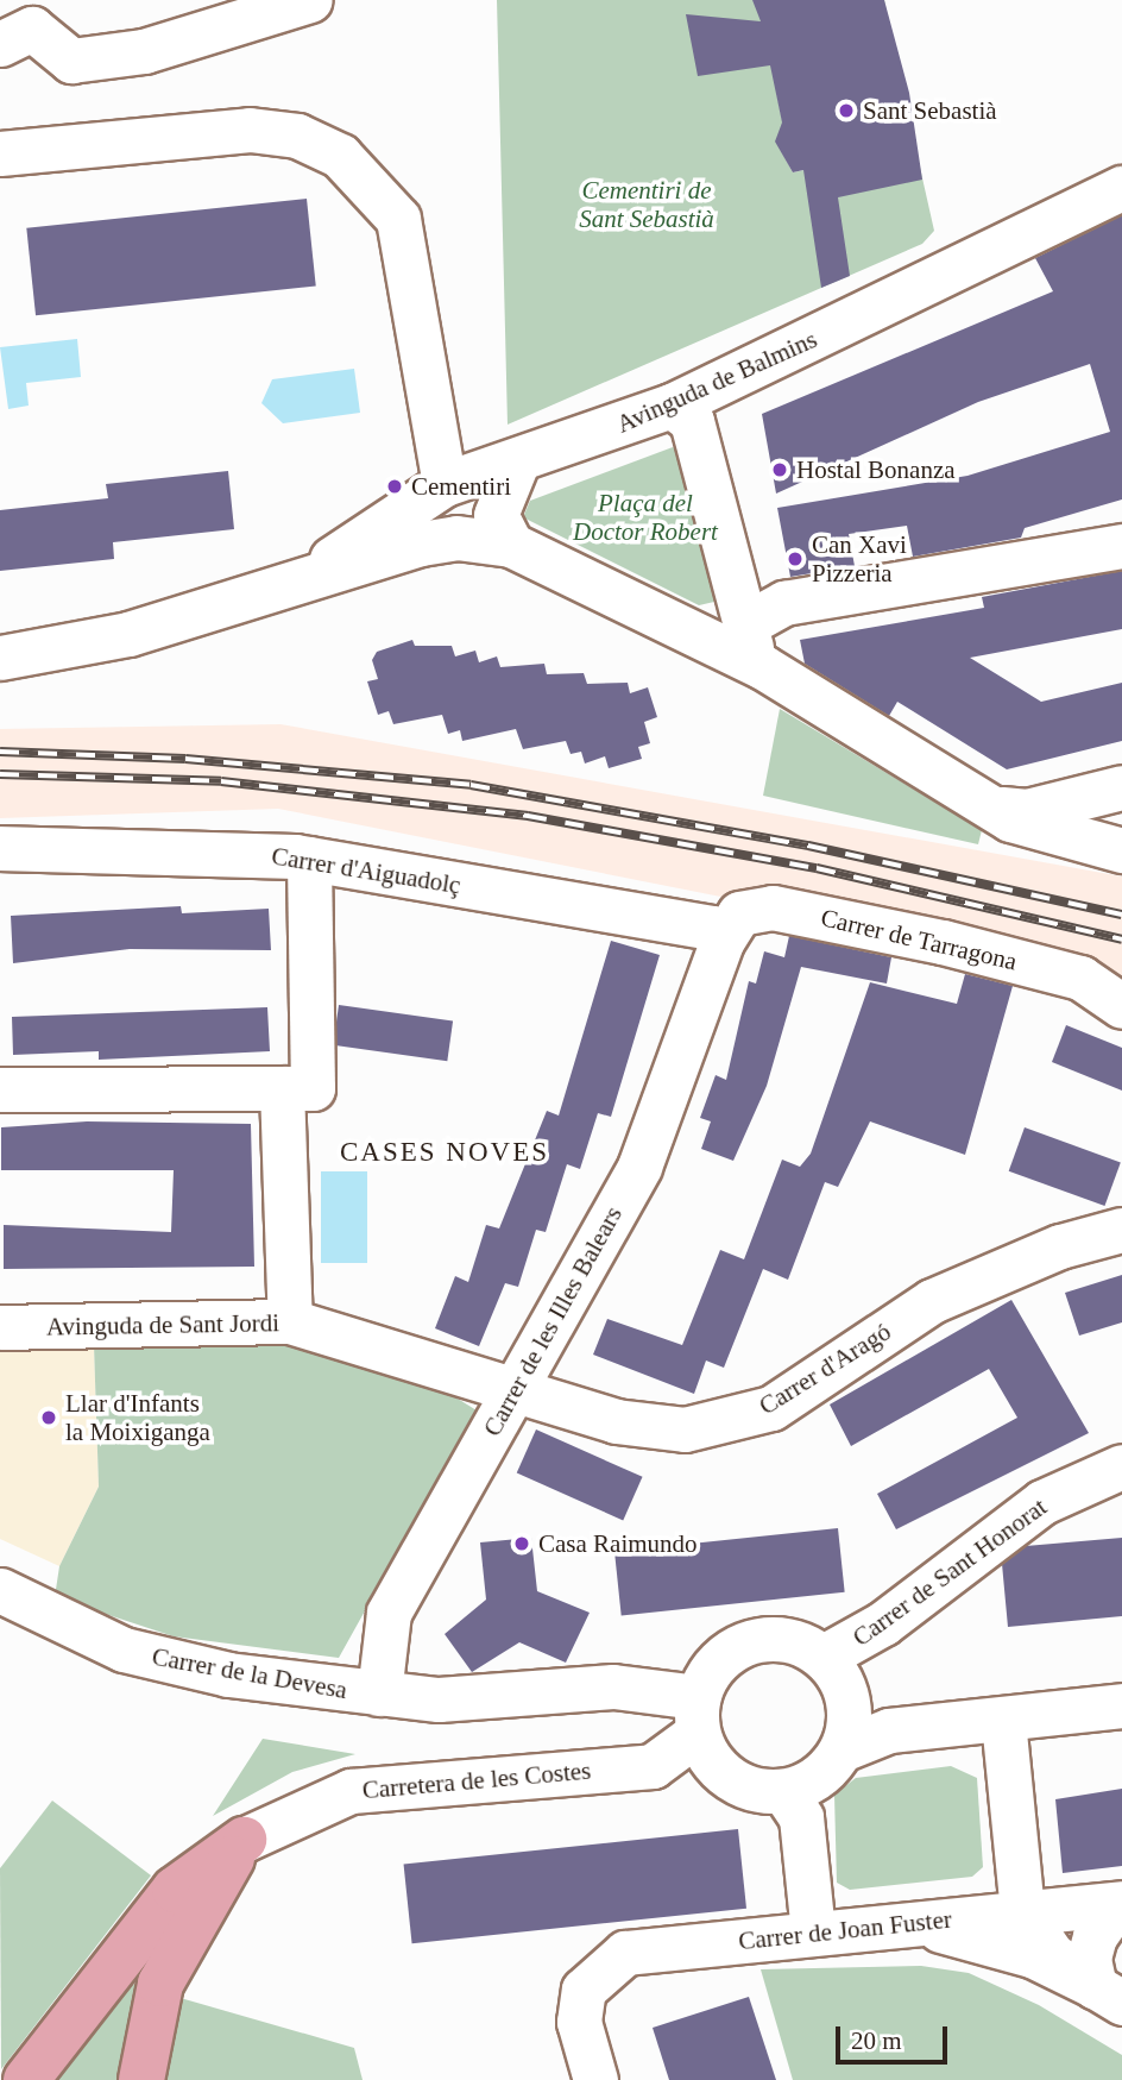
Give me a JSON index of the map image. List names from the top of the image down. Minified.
{"streets":{"street":["Avinguda de Balmins","Carrer d'Aiguadolç","Carrer de Tarragona","Carrer de les Illes Balears","Avinguda de Sant Jordi","Carrer d'Aragó","Carrer de Sant Honorat","Carrer de la Devesa","Carretera de les Costes","Carrer de Joan Fuster"]},"crossings":[["Carrer d'Aiguadolç","Carrer de Tarragona"],["Carrer d'Aiguadolç","Carrer de les Illes Balears"],["Carrer de Tarragona","Carrer de les Illes Balears"],["Carrer de les Illes Balears","Avinguda de Sant Jordi"],["Carrer de les Illes Balears","Carrer d'Aragó"],["Carrer de les Illes Balears","Carrer de la Devesa"],["Avinguda de Sant Jordi","Carrer d'Aragó"],["Carrer de Sant Honorat","Carretera de les Costes"]],"districts":["CASES NOVES"],"parks":["Cementiri de Sant Sebastià","Plaça del Doctor Robert"],"places":["Sant Sebastià","Hostal Bonanza","Cementiri","Can Xavi Pizzeria","Llar d'Infants la Moixiganga","Casa Raimundo"],"scale_bar":"20 m"}
